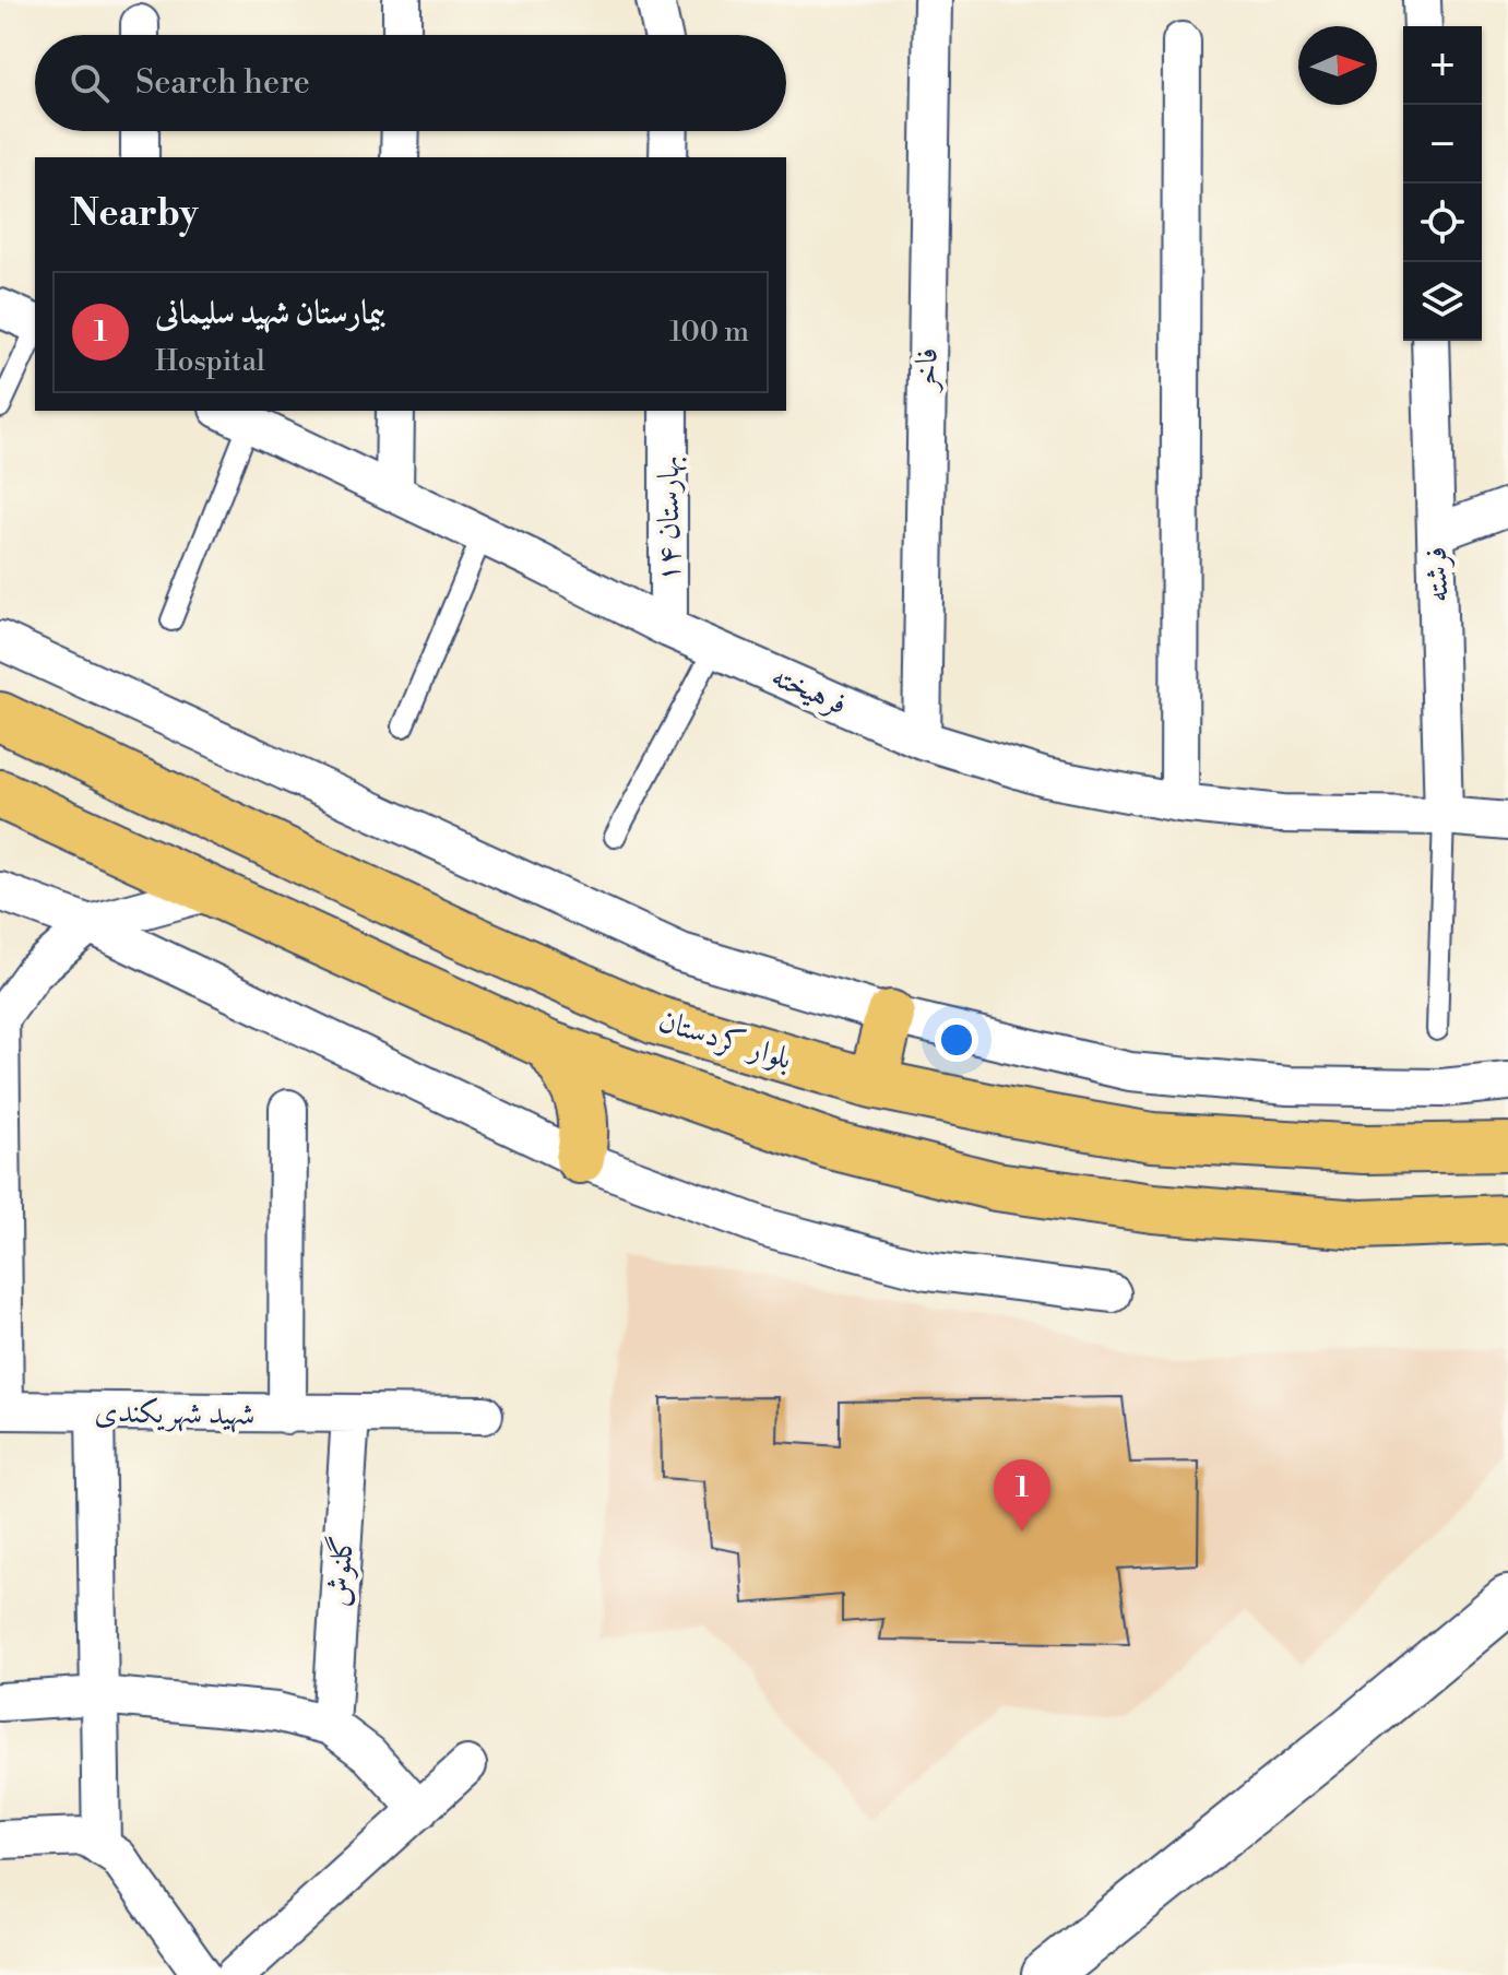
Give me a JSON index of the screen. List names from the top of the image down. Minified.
{"streets":{"main road":["بلوار کردستان"],"street":["فاخر","بهارستان ۱۴","فرشته","فرهیخته","شهید شهریکندی","گلنوش"]},"crossings":[["فاخر","فرهیخته"],["بهارستان ۱۴","فرهیخته"],["فرشته","فرهیخته"],["شهید شهریکندی","گلنوش"]],"north":"right","page":{"map_buttons":["+","−"],"search":"Search here","heading":"Nearby","list":[{"mark":"1","name":"بیمارستان شهید سلیمانی","note":"Hospital","value":"100 m"}],"pins":"1"}}
